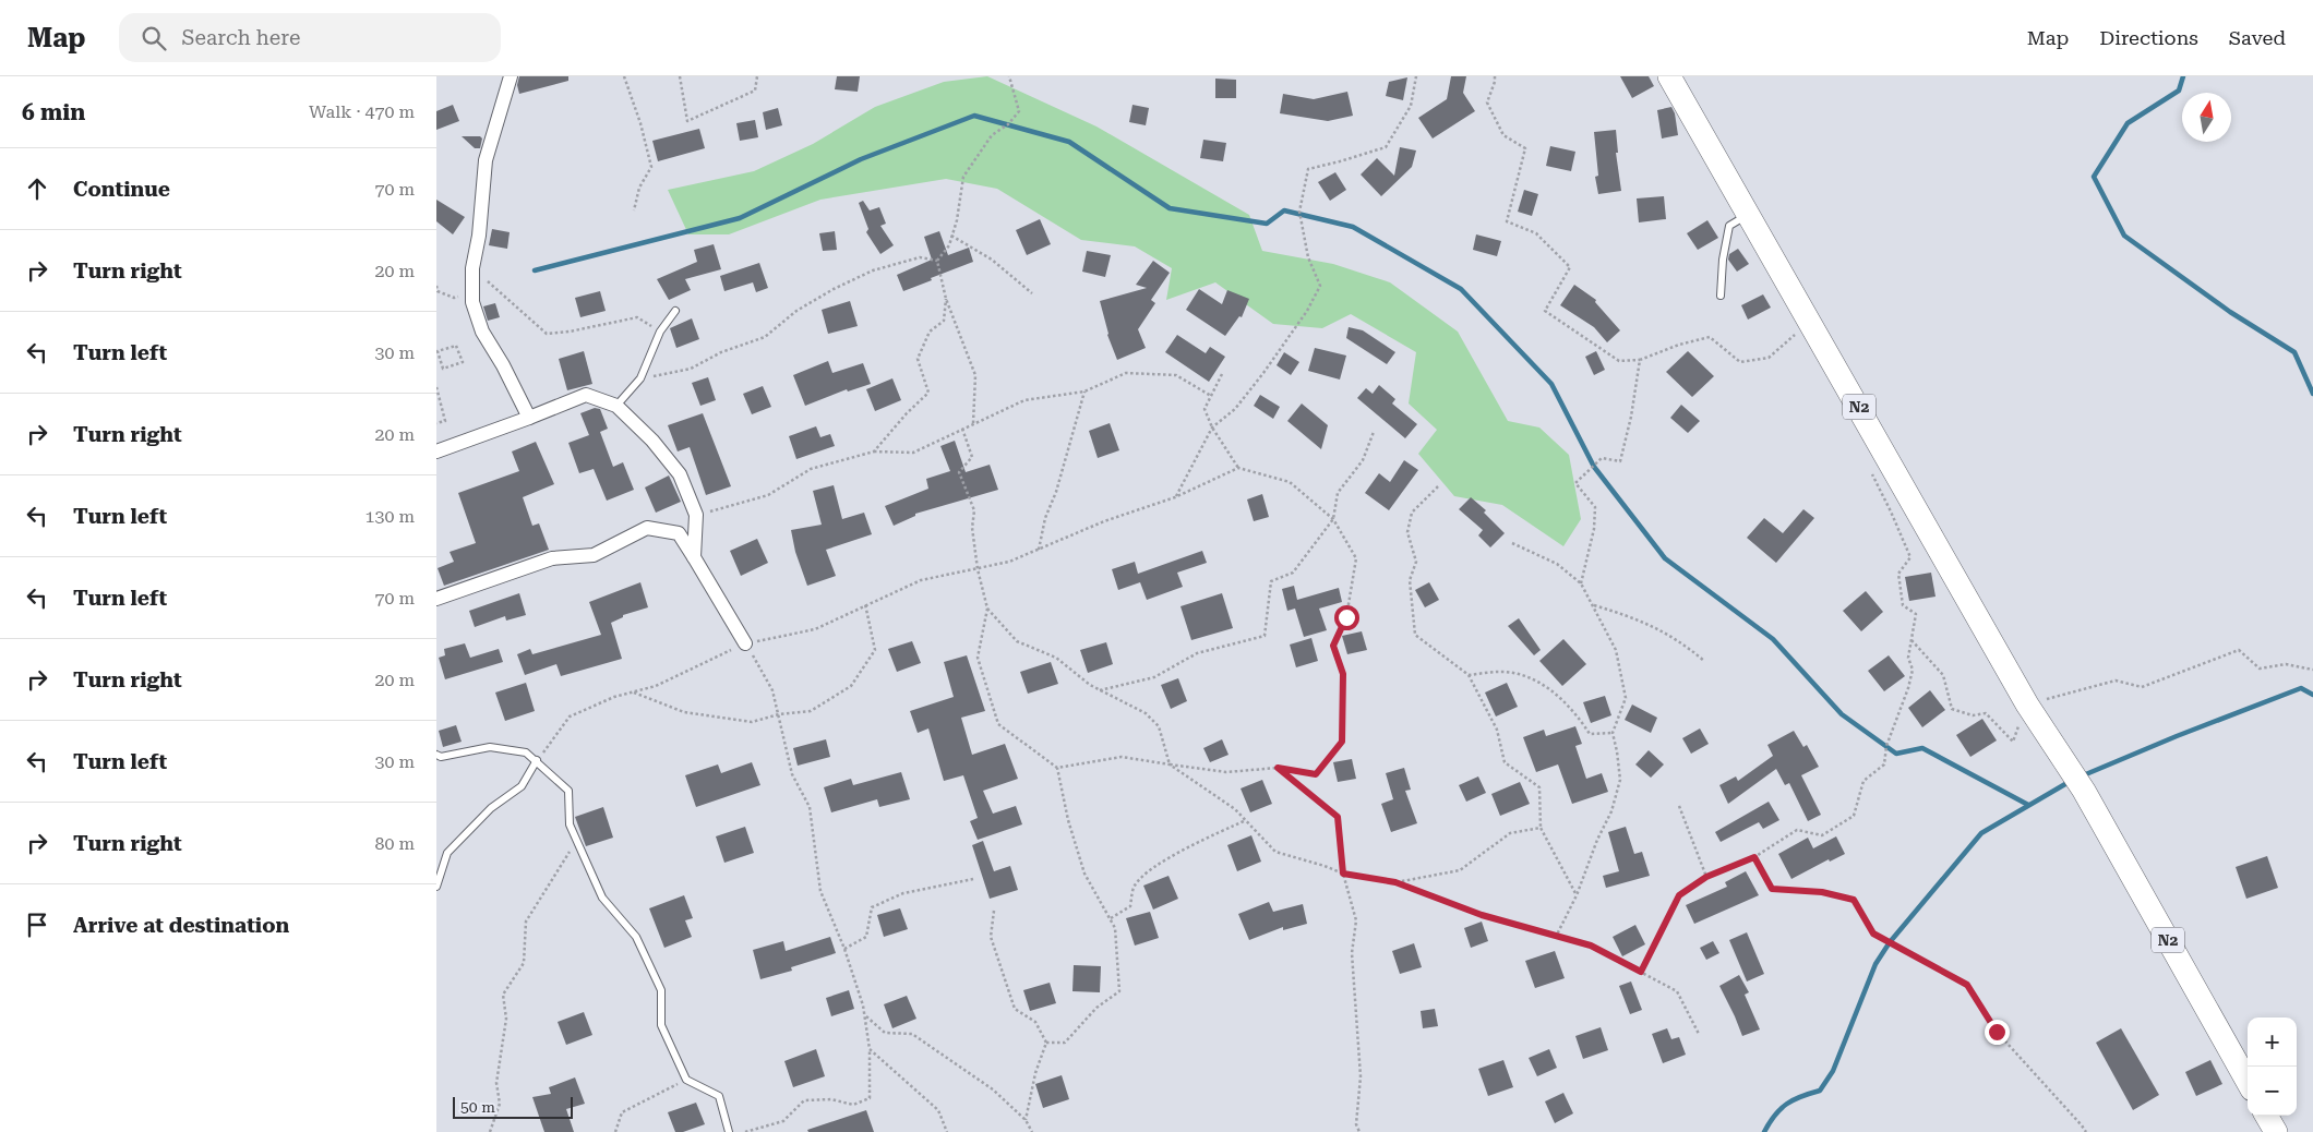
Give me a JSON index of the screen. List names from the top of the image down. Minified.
{"streets":{"highway":["N2"]},"scale_bar":"50 m","north":"top","page":{"header":"Map","search":"Search here","nav":["Map","Directions","Saved"],"heading":["6 min","Walk · 470 m"],"list":[["Continue","70 m"],["Turn right","20 m"],["Turn left","30 m"],["Turn right","20 m"],["Turn left","130 m"],["Turn left","70 m"],["Turn right","20 m"],["Turn left","30 m"],["Turn right","80 m"],"Arrive at destination"],"map_buttons":["+","−"],"scale":"50 m"}}
